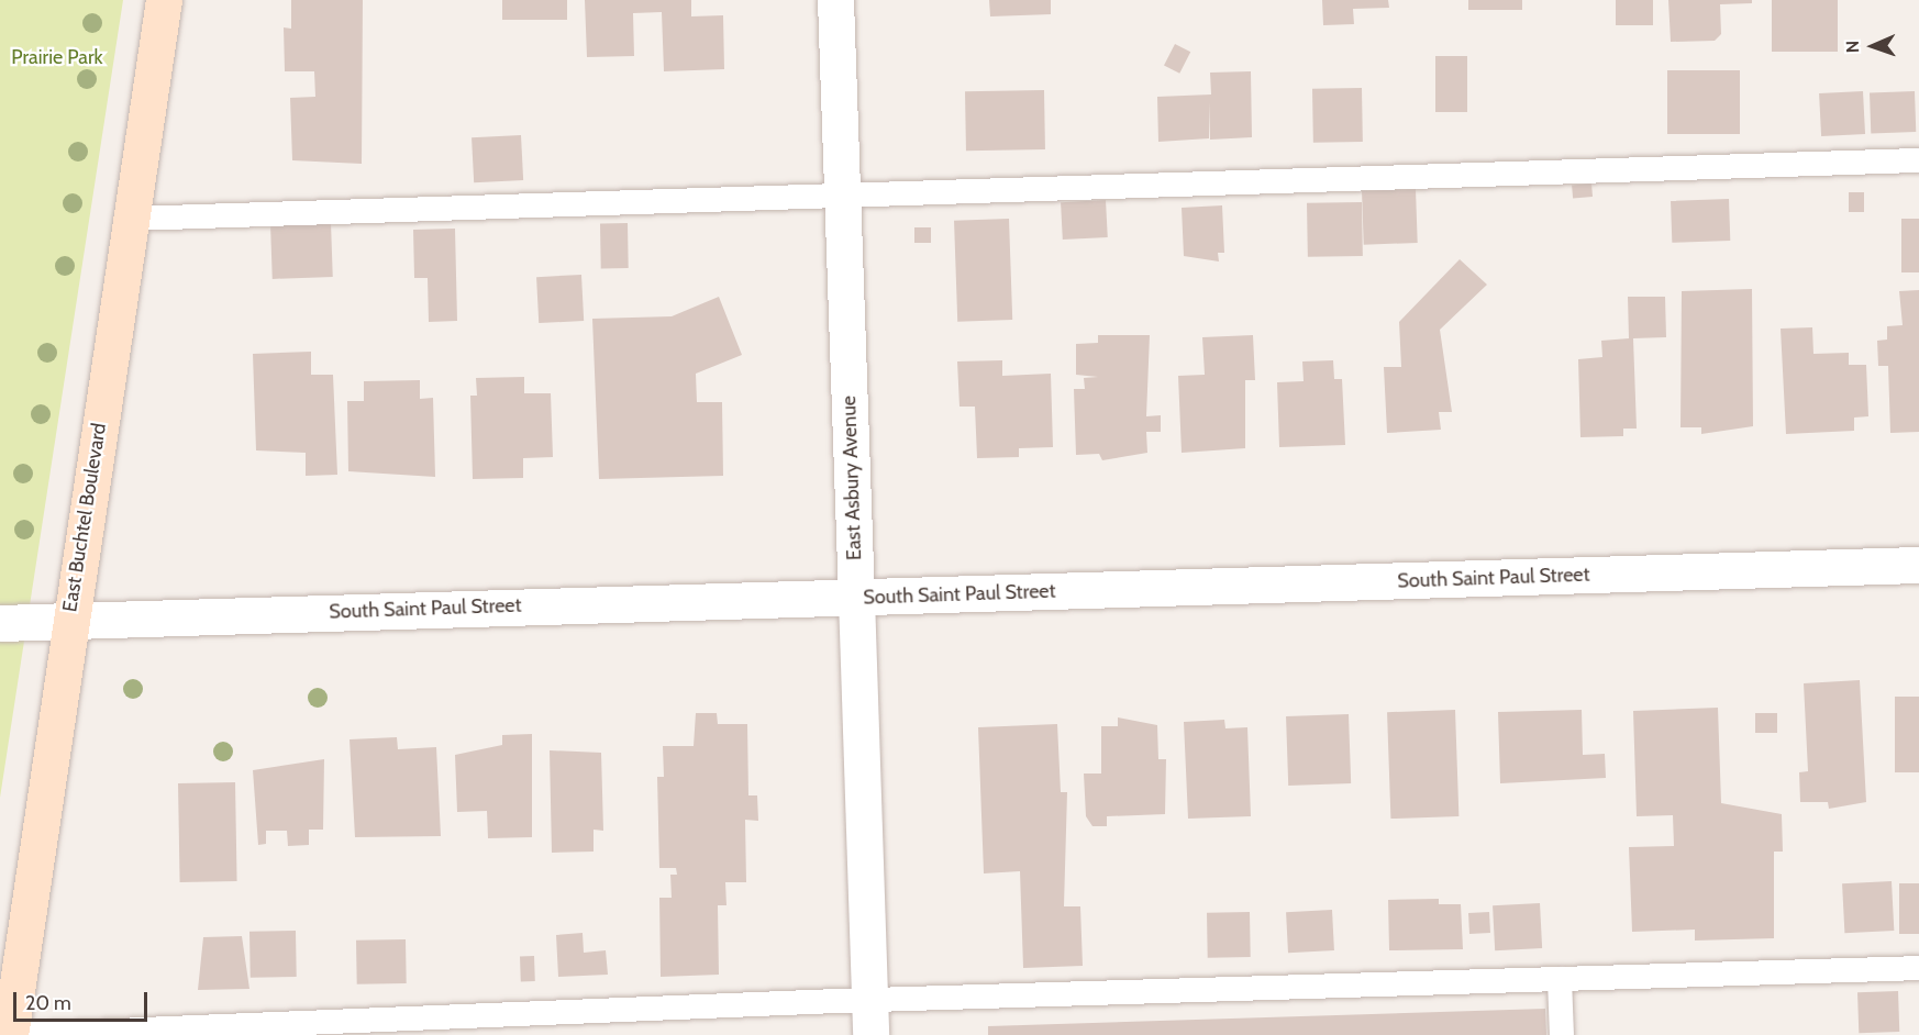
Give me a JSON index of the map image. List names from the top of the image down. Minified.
{"streets":{"main road":["East Buchtel Boulevard"],"street":["East Asbury Avenue","South Saint Paul Street"]},"crossings":[["East Asbury Avenue","South Saint Paul Street"],["East Buchtel Boulevard","South Saint Paul Street"]],"parks":["Prairie Park"],"scale_bar":"20 m","north":"left"}
